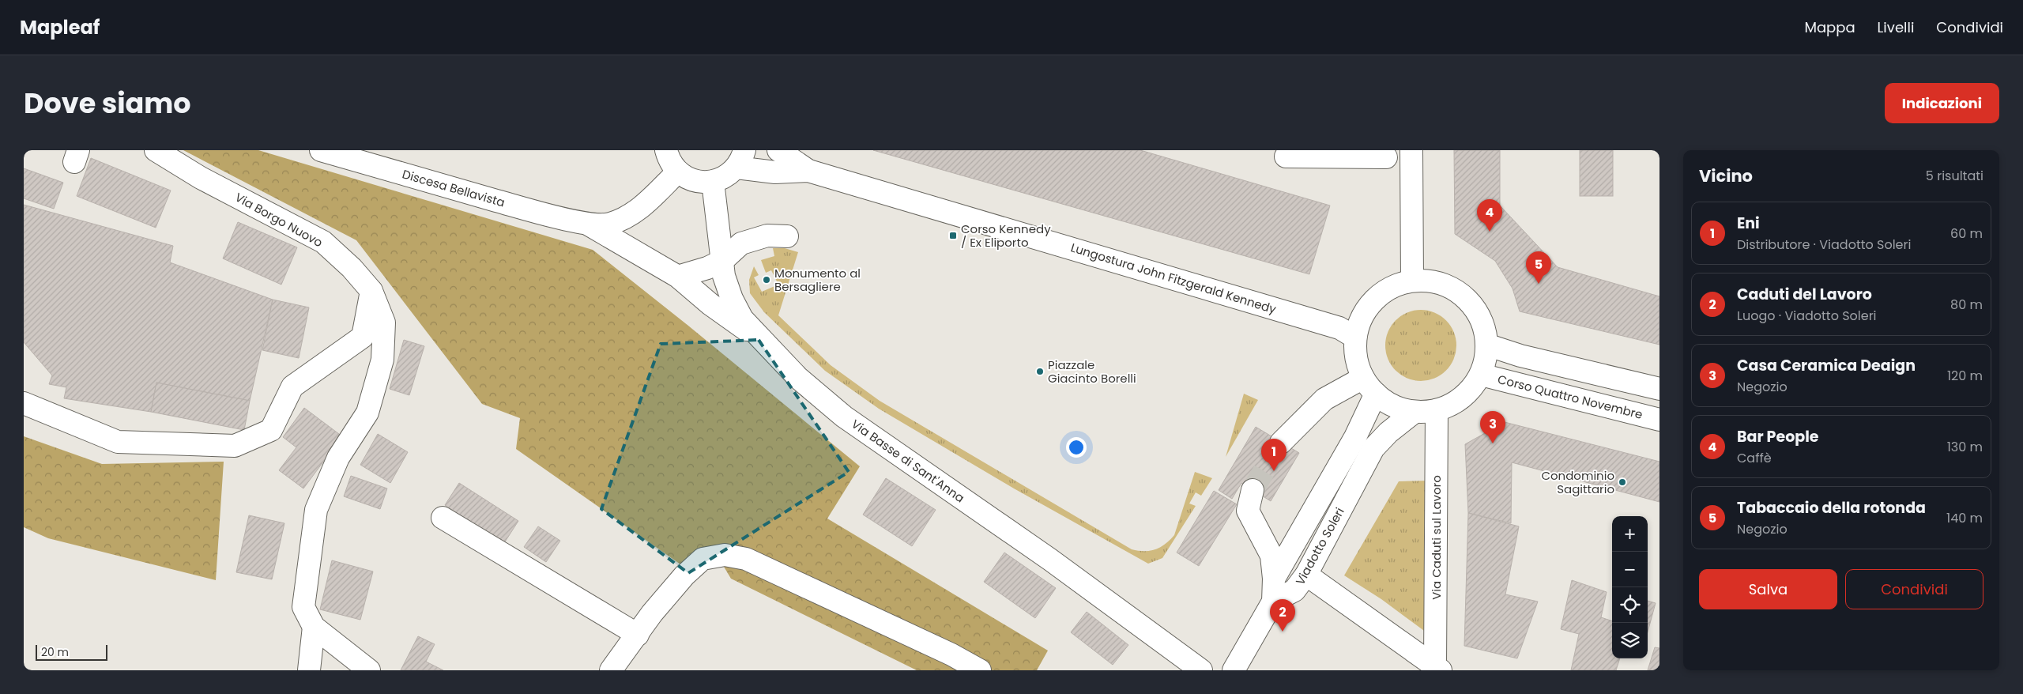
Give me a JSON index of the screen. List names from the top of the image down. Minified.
{"streets":{"street":["Discesa Bellavista","Via Borgo Nuovo","Lungostura John Fitzgerald Kennedy","Corso Quattro Novembre","Via Basse di Sant'Anna","Via Caduti sul Lavoro","Viadotto Soleri"]},"crossings":[["Discesa Bellavista","Via Basse di Sant'Anna"],["Lungostura John Fitzgerald Kennedy","Corso Quattro Novembre"],["Lungostura John Fitzgerald Kennedy","Via Caduti sul Lavoro"],["Lungostura John Fitzgerald Kennedy","Viadotto Soleri"],["Corso Quattro Novembre","Via Caduti sul Lavoro"],["Corso Quattro Novembre","Viadotto Soleri"],["Via Caduti sul Lavoro","Viadotto Soleri"]],"places":{"transit":["Corso Kennedy / Ex Eliporto"],"other":["Monumento al Bersagliere","Piazzale Giacinto Borelli","Condominio Sagittario"]},"scale_bar":"20 m","page":{"header":"Mapleaf","nav":["Mappa","Livelli","Condividi"],"title":"Dove siamo","buttons":["Indicazioni",["Salva","Condividi"]],"heading":["Vicino","5 risultati"],"pins":["4","5","3","1","2"],"list":[{"mark":"1","name":"Eni","note":"Distributore · Viadotto Soleri","value":"60 m"},{"mark":"2","name":"Caduti del Lavoro","note":"Luogo · Viadotto Soleri","value":"80 m"},{"mark":"3","name":"Casa Ceramica Deaign","note":"Negozio","value":"120 m"},{"mark":"4","name":"Bar People","note":"Caffè","value":"130 m"},{"mark":"5","name":"Tabaccaio della rotonda","note":"Negozio","value":"140 m"}],"map_buttons":["+","−"],"scale":"20 m"}}
